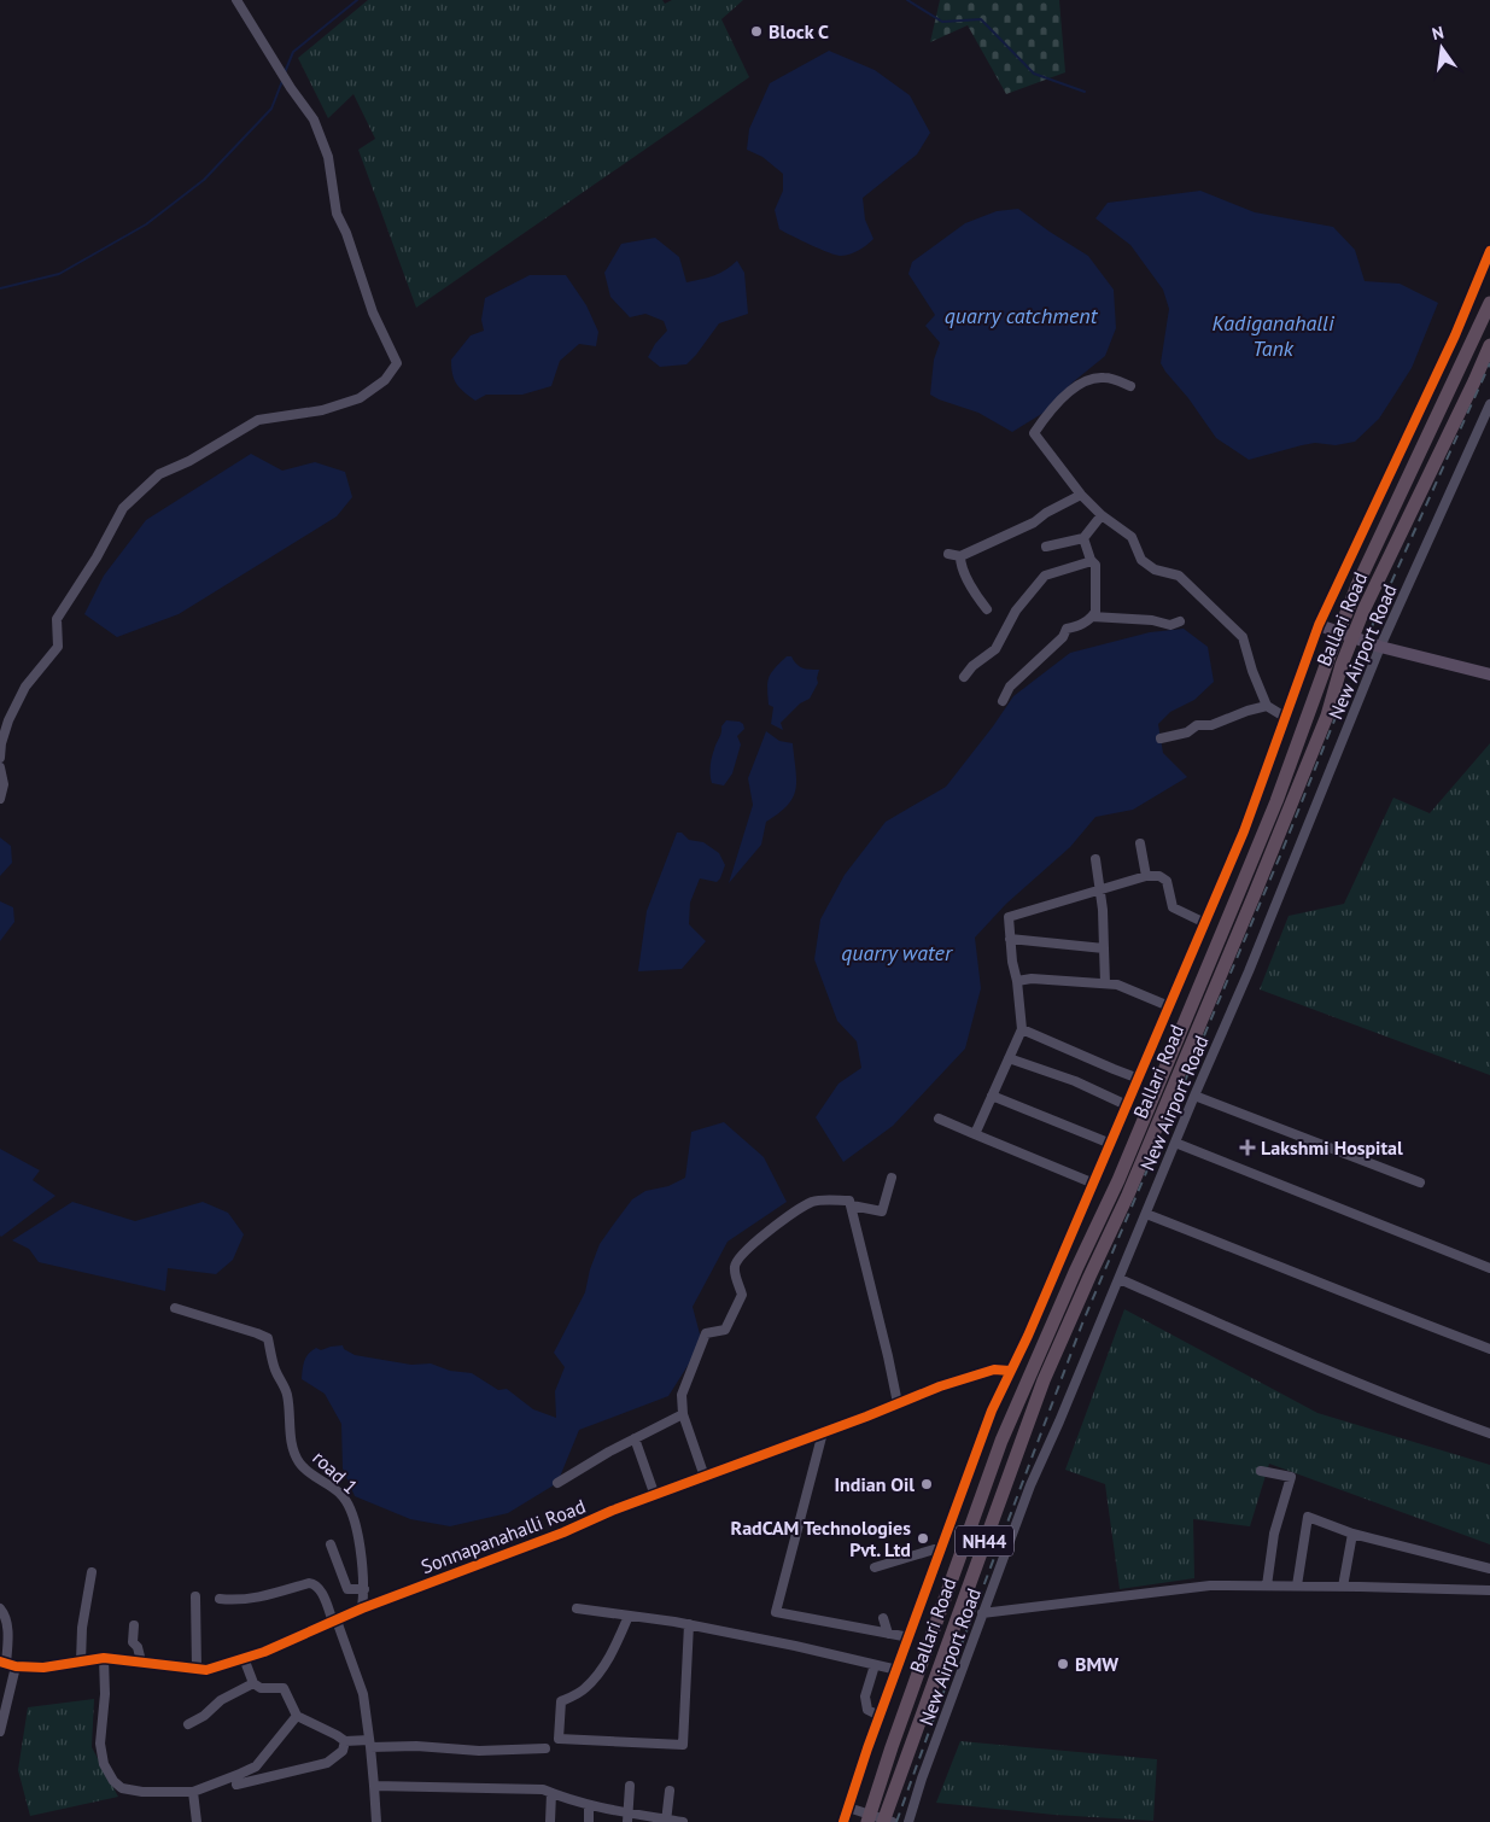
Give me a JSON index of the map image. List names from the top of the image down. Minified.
{"streets":{"highway":["Ballari Road","NH44"],"street":["New Airport Road","road 1","Sonnapanahalli Road"]},"crossings":[["road 1","Sonnapanahalli Road"]],"water":["quarry catchment","Kadiganahalli Tank","quarry water"],"places":{"other":["Block C","Indian Oil","RadCAM Technologies Pvt. Ltd","BMW"],"health":["Lakshmi Hospital"]},"north":"top"}
